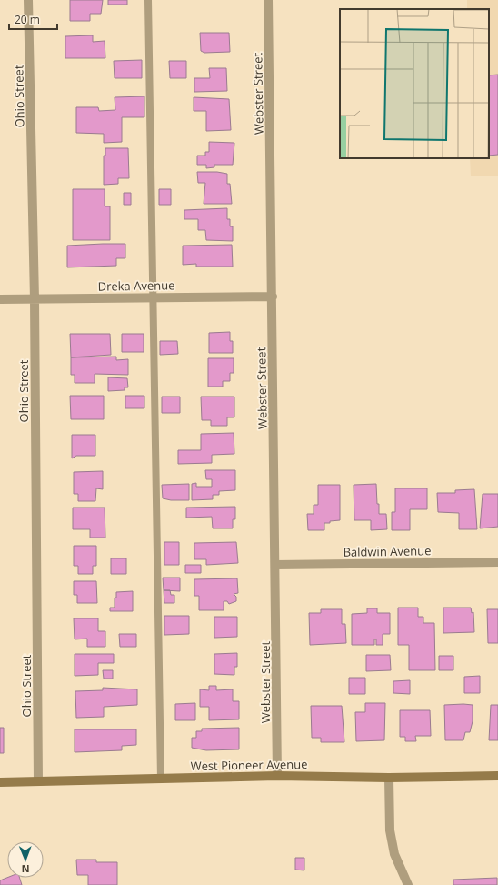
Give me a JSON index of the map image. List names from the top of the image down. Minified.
{"streets":{"street":["Webster Street","Ohio Street","Dreka Avenue","Baldwin Avenue","West Pioneer Avenue"]},"crossings":[["Webster Street","Dreka Avenue"],["Webster Street","Baldwin Avenue"],["Webster Street","West Pioneer Avenue"],["Ohio Street","Dreka Avenue"],["Ohio Street","West Pioneer Avenue"]],"scale_bar":"20 m","north":"bottom"}
